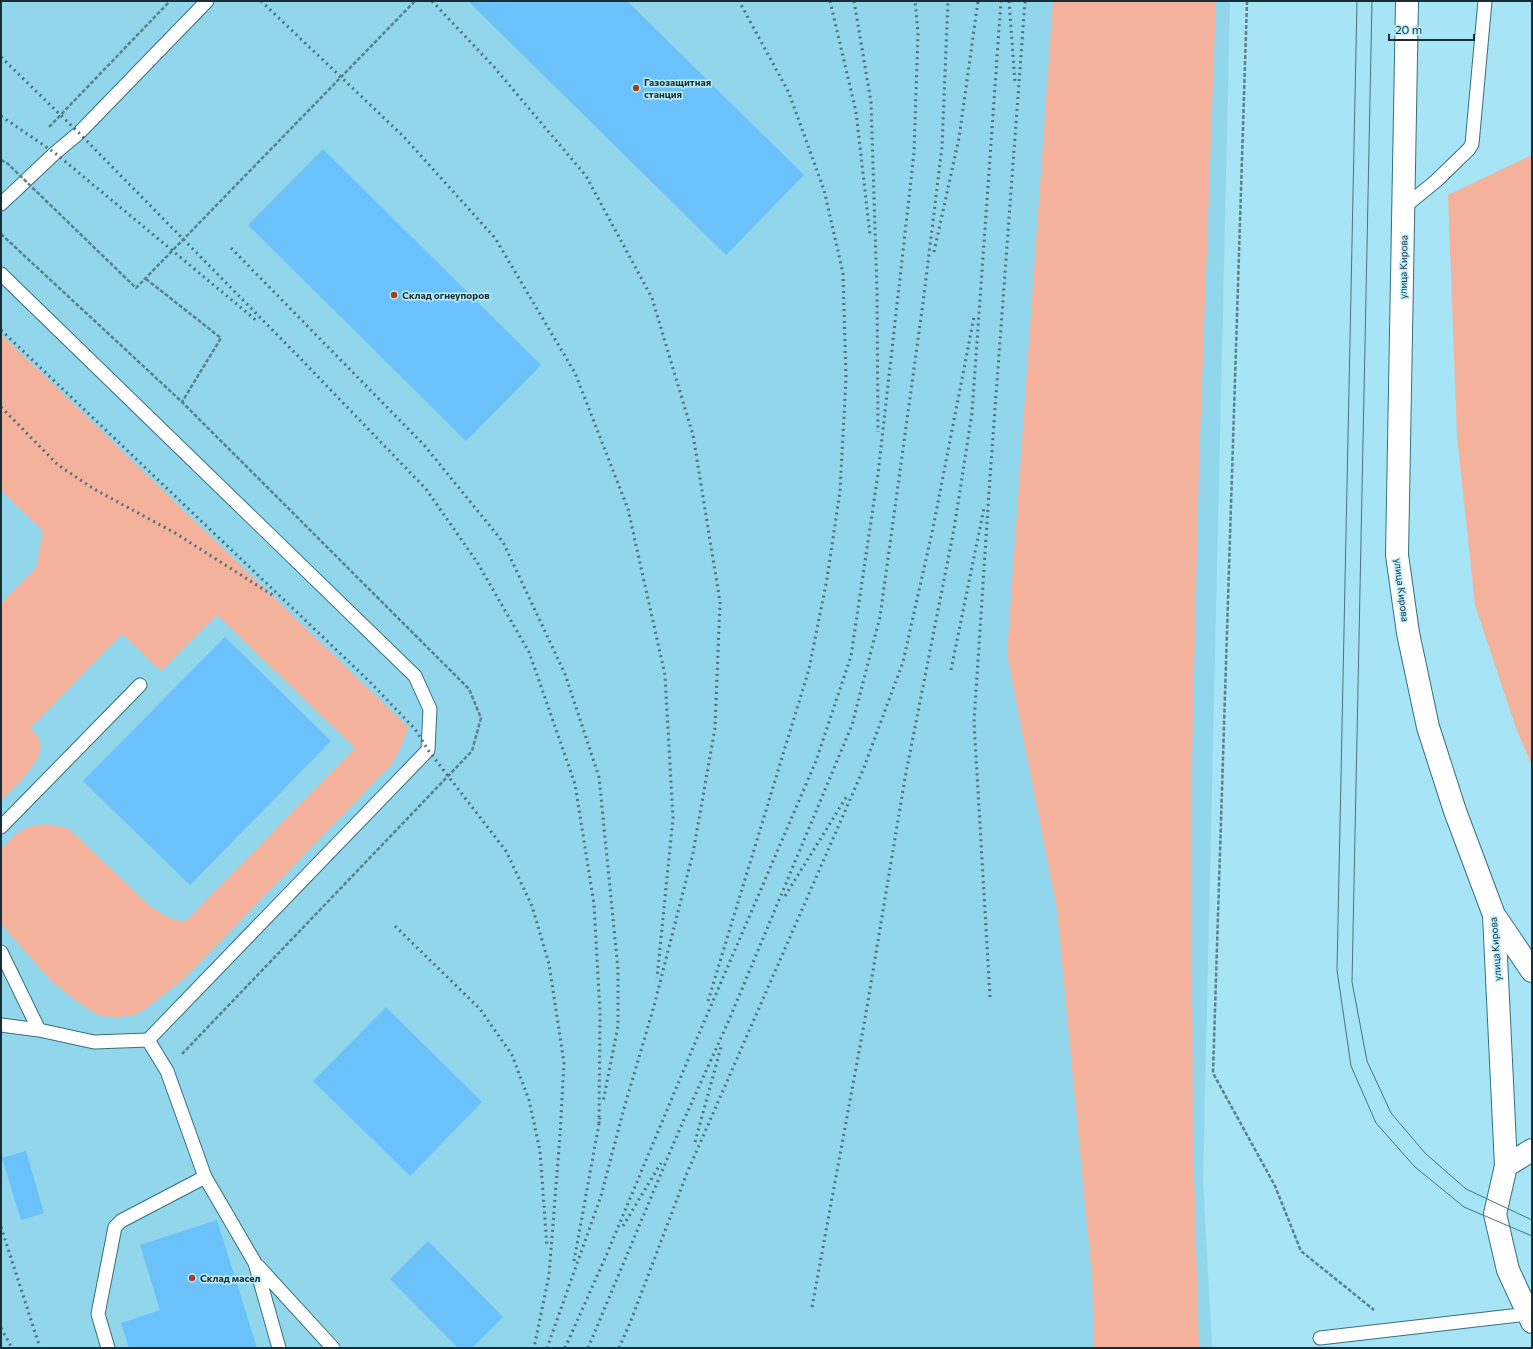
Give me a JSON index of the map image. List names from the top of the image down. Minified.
{"streets":{"main road":["улица Кирова"]},"places":["Газозащитная станция","Склад огнеупоров","Склад масел"],"scale_bar":"20 m"}
